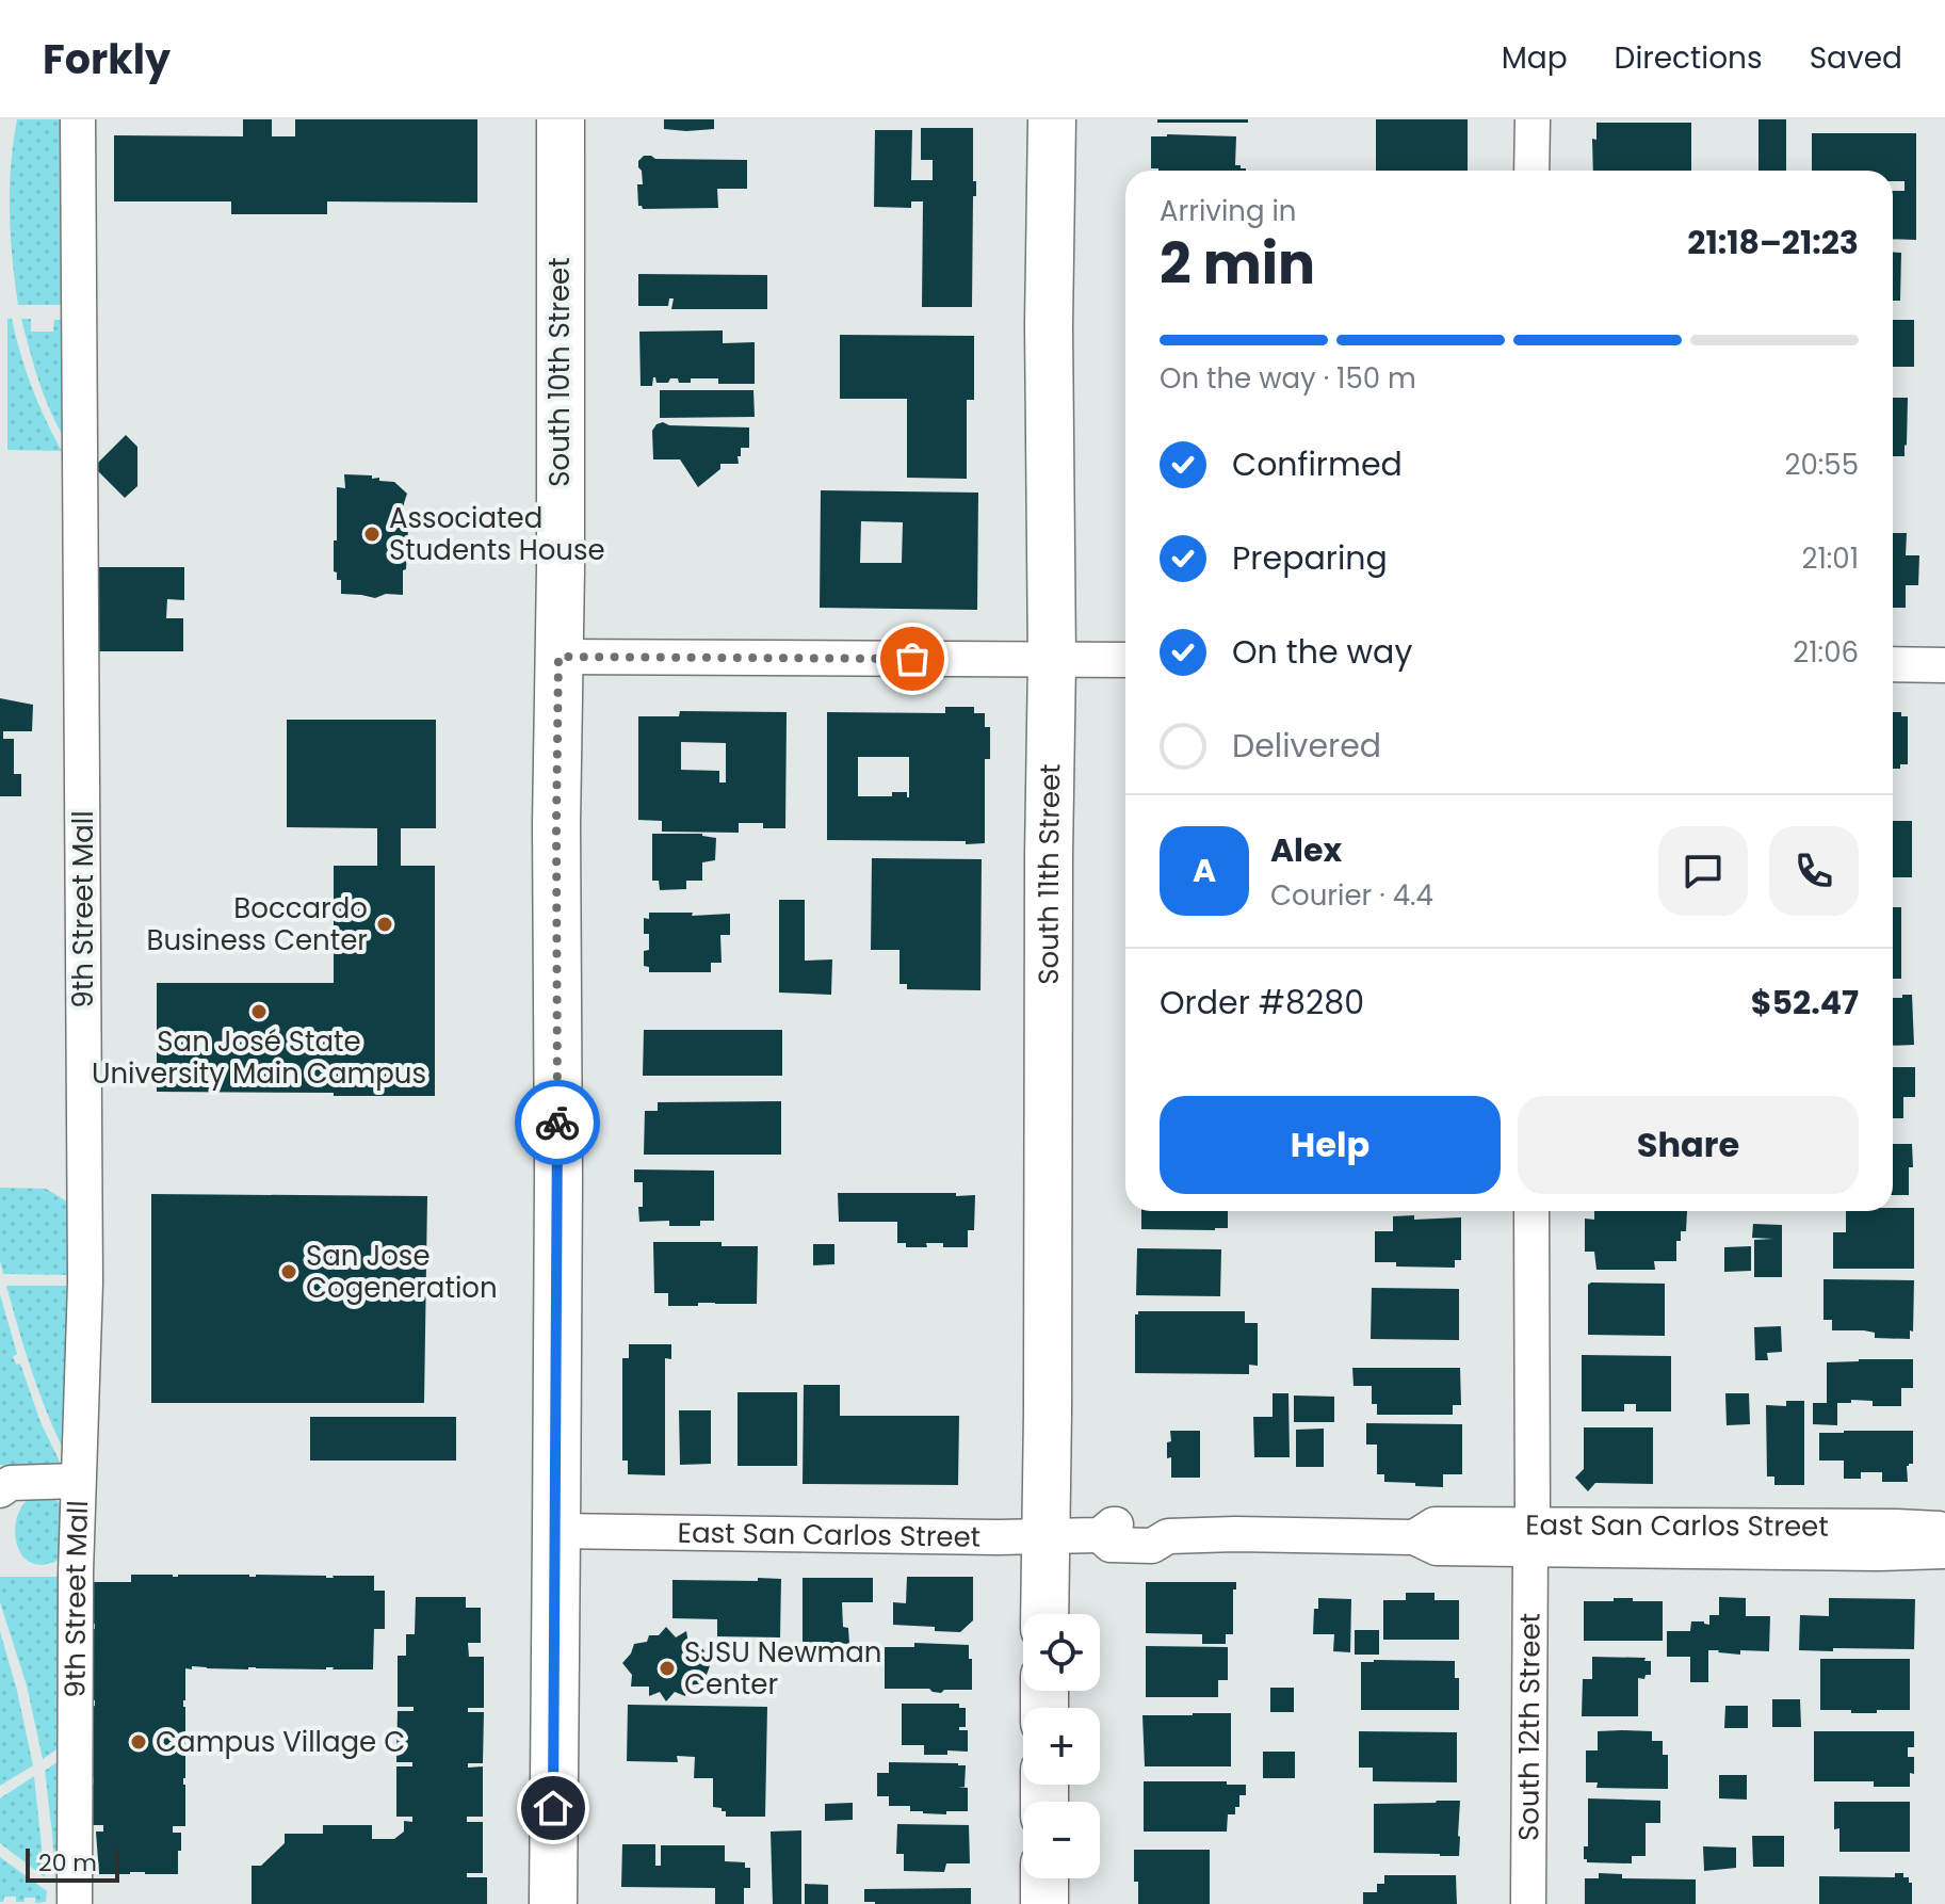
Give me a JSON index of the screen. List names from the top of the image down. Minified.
{"streets":{"main road":["South 10th Street","South 11th Street"],"street":["9th Street Mall","East San Carlos Street","South 12th Street"]},"crossings":[["South 10th Street","East San Carlos Street"],["South 11th Street","East San Carlos Street"],["East San Carlos Street","South 12th Street"]],"places":["Associated Students House","Boccardo Business Center","San José State University Main Campus","San Jose Cogeneration","SJSU Newman Center","Campus Village C"],"scale_bar":"20 m","page":{"header":"Forkly","nav":["Map","Directions","Saved"],"heading":["2 min","Arriving in","21:18–21:23"],"panel":["Alex","Courier · 4.4","Order #8280","$52.47"],"bar":"On the way · 150 m","list":[["Confirmed","20:55"],["Preparing","21:01"],["On the way","21:06"],"Delivered"],"round":"A","buttons":["Help","Share"],"map_buttons":["+","−"],"scale":"20 m"}}
